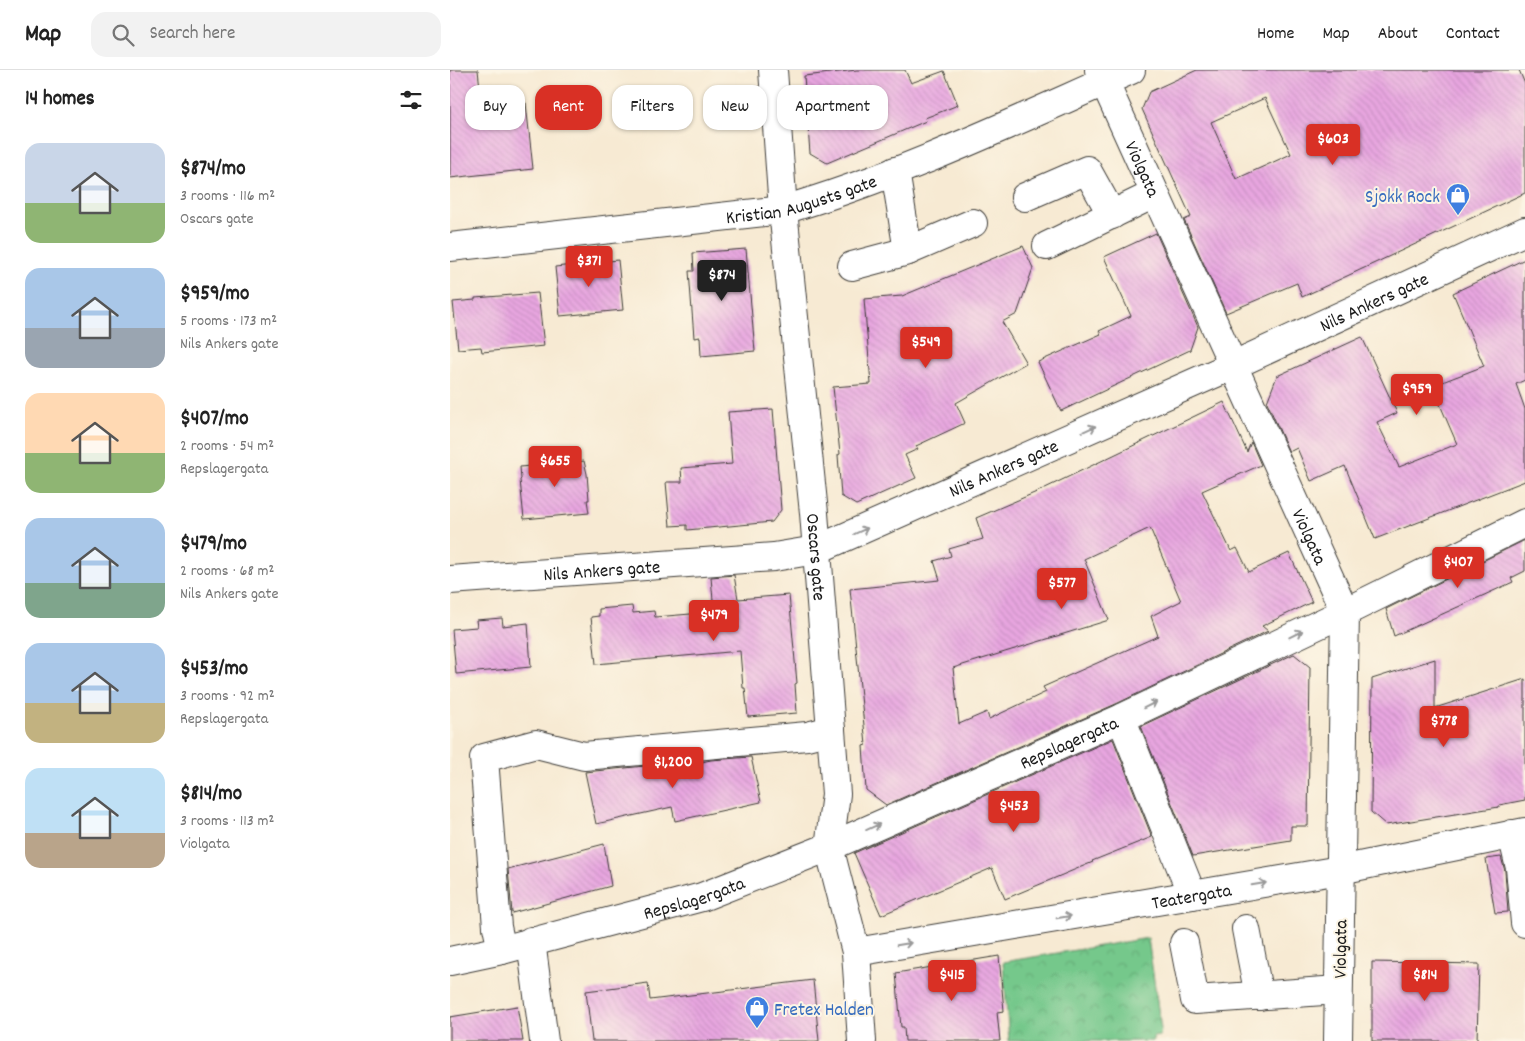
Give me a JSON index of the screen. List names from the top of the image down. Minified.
{"streets":{"street":["Violgata","Kristian Augusts gate","Nils Ankers gate","Oscars gate","Repslagergata","Teatergata"]},"crossings":[["Violgata","Kristian Augusts gate"],["Violgata","Nils Ankers gate"],["Violgata","Repslagergata"],["Violgata","Teatergata"],["Kristian Augusts gate","Oscars gate"],["Nils Ankers gate","Oscars gate"],["Oscars gate","Repslagergata"],["Oscars gate","Teatergata"]],"one_way":["Repslagergata","Teatergata"],"places":{"shop":["Sjokk Rock","Fretex Halden"]},"page":{"header":"Map","search":"Search here","nav":["Home","Map","About","Contact"],"heading":"14 homes","chip":["Buy","Rent","Filters","New","Apartment"],"price":["$603","$371","$874","$549","$959","$655","$407","$577","$479","$778","$1,200","$453","$415","$814"],"list":[{"name":"$874/mo","note":"3 rooms · 116 m² · Oscars gate"},{"name":"$959/mo","note":"5 rooms · 173 m² · Nils Ankers gate"},{"name":"$407/mo","note":"2 rooms · 54 m² · Repslagergata"},{"name":"$479/mo","note":"2 rooms · 68 m² · Nils Ankers gate"},{"name":"$453/mo","note":"3 rooms · 92 m² · Repslagergata"},{"name":"$814/mo","note":"3 rooms · 113 m² · Violgata"}]}}
